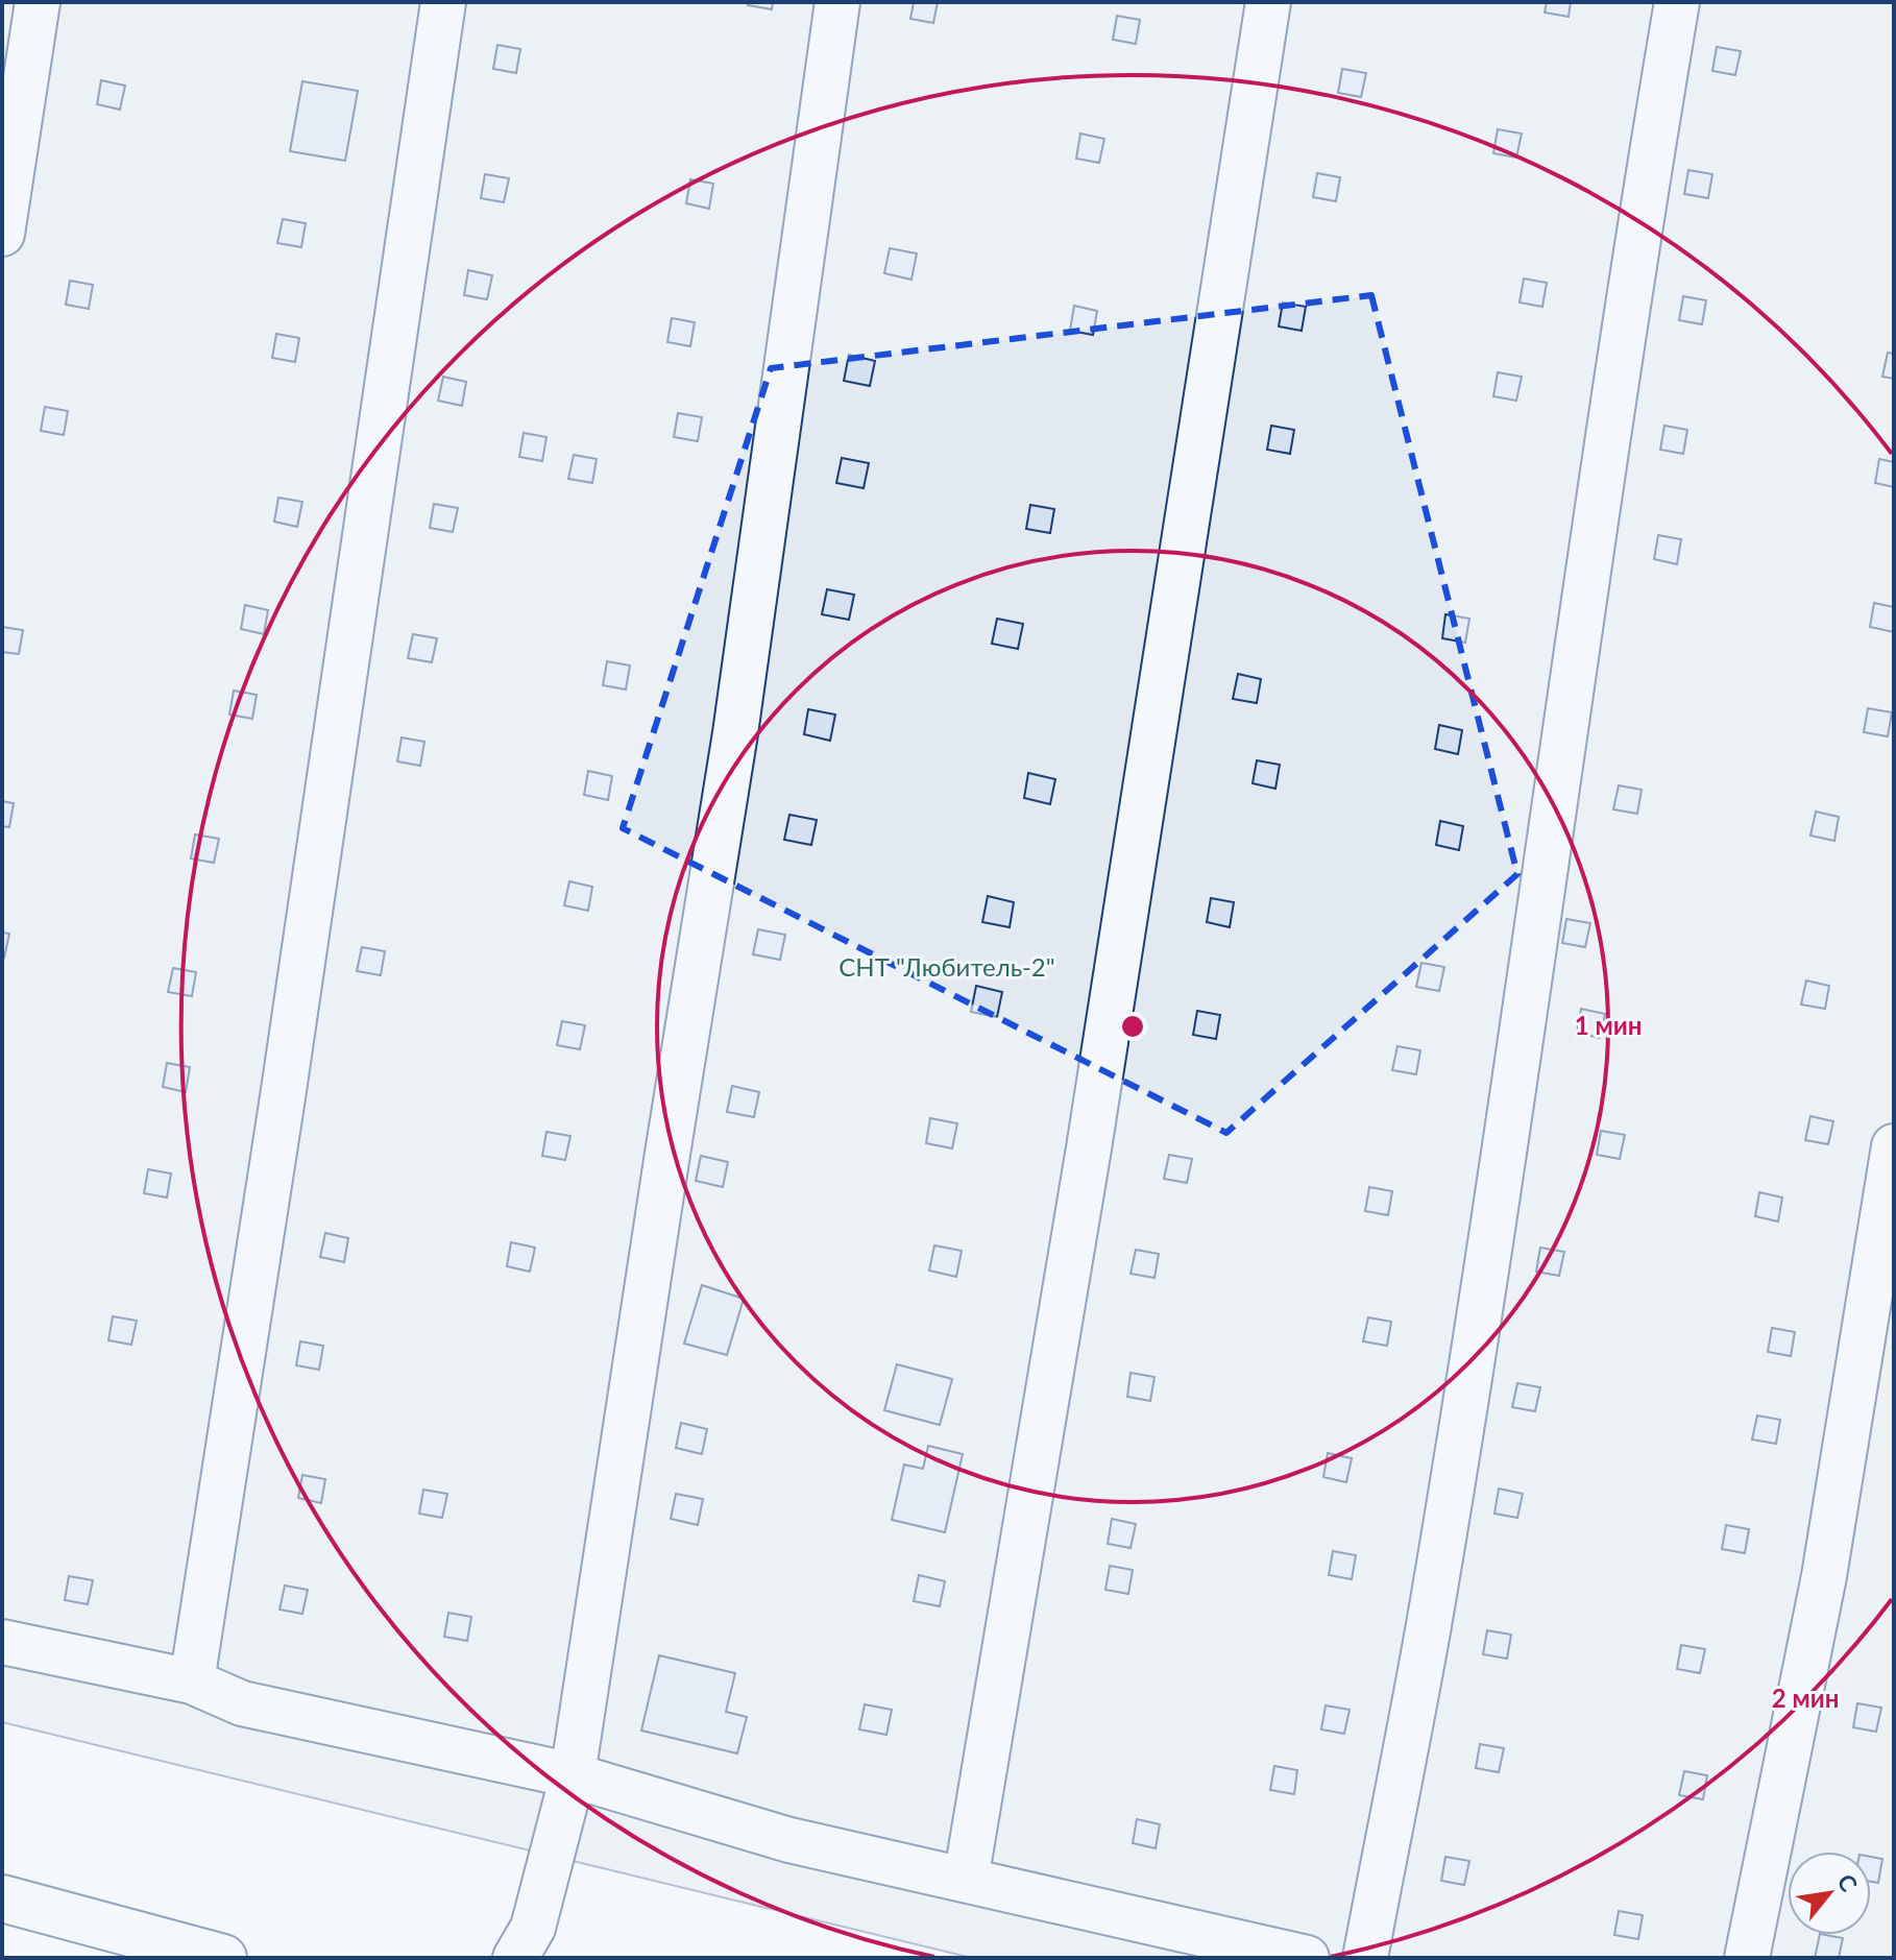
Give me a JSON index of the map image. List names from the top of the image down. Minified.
{"parks":["СНТ \"Любитель-2\""],"north":"top right","rings":["1 мин","2 мин"]}
